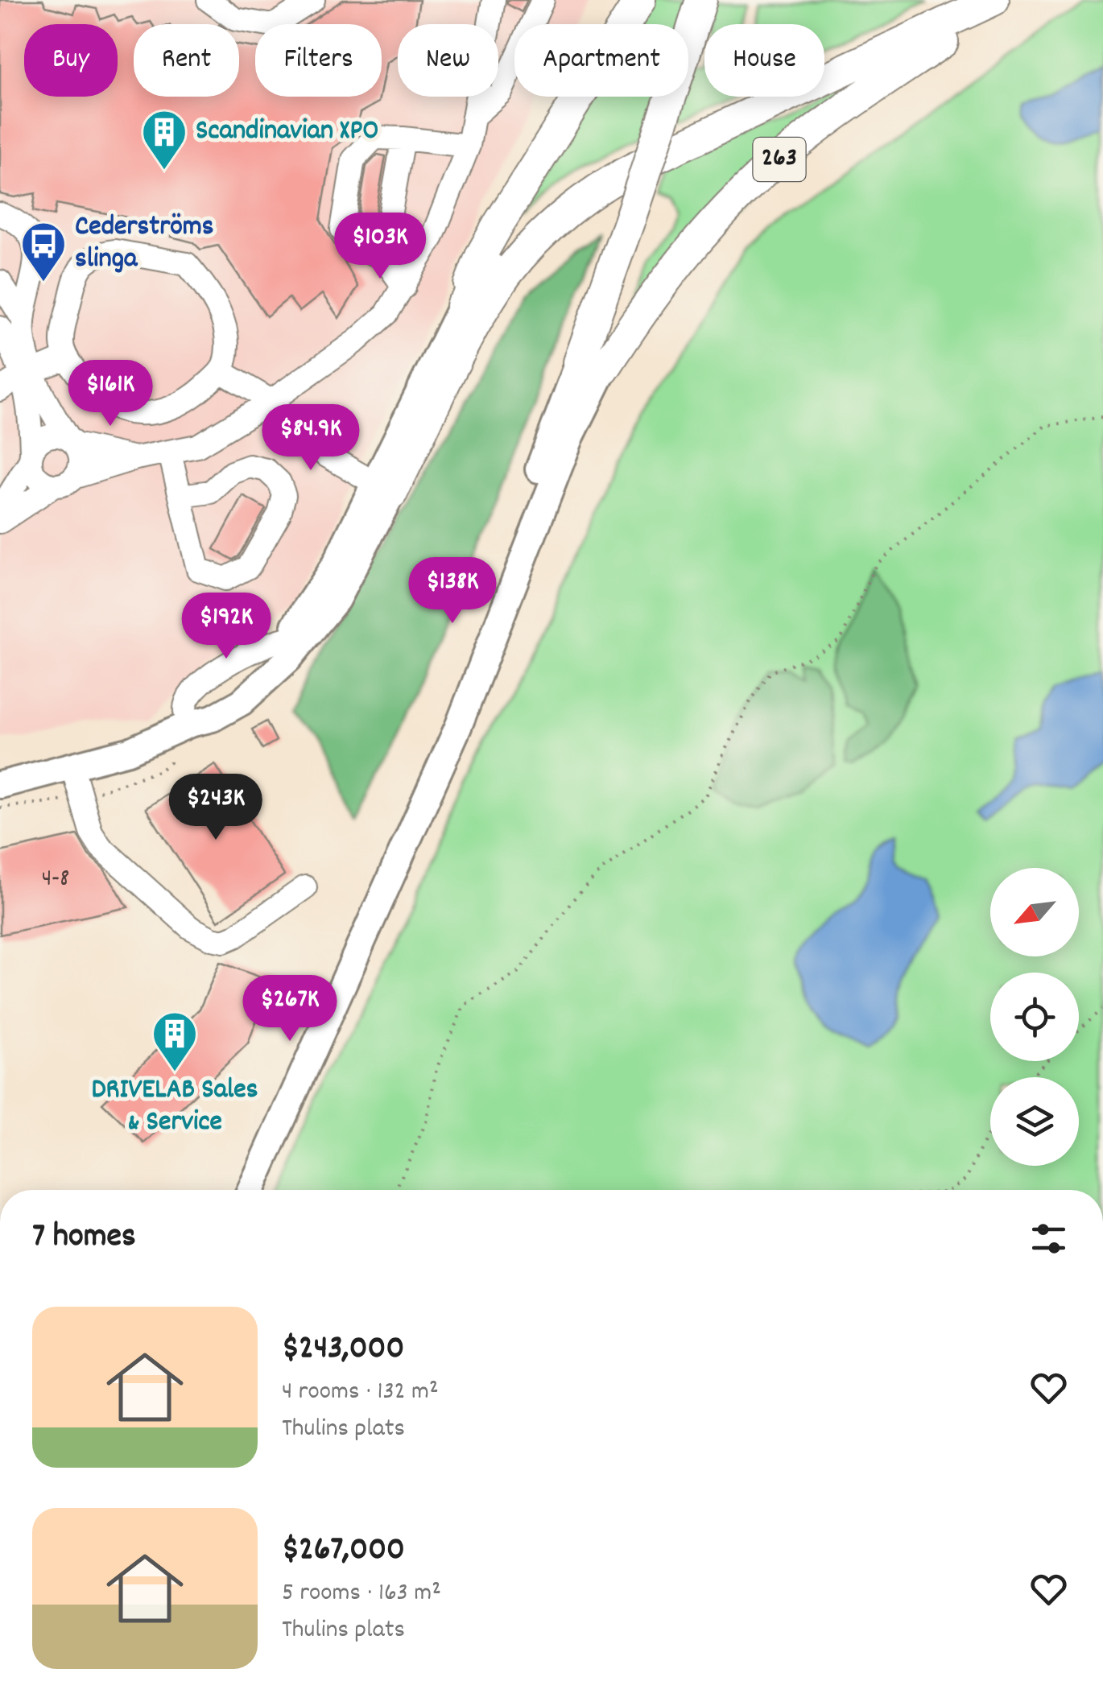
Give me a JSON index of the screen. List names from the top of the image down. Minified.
{"streets":{"highway":["263"]},"places":{"building":["Scandinavian XPO","DRIVELAB Sales & Service"],"bus stop":["Cederströms slinga"]},"house_numbers":["4-8"],"north":"bottom left","page":{"chip":["Buy","Rent","Filters","New","Apartment","House"],"price":["$103K","$161K","$84.9K","$138K","$192K","$243K","$267K"],"heading":"7 homes","list":[{"name":"$243,000","note":"4 rooms · 132 m² · Thulins plats"},{"name":"$267,000","note":"5 rooms · 163 m² · Thulins plats"}]}}
